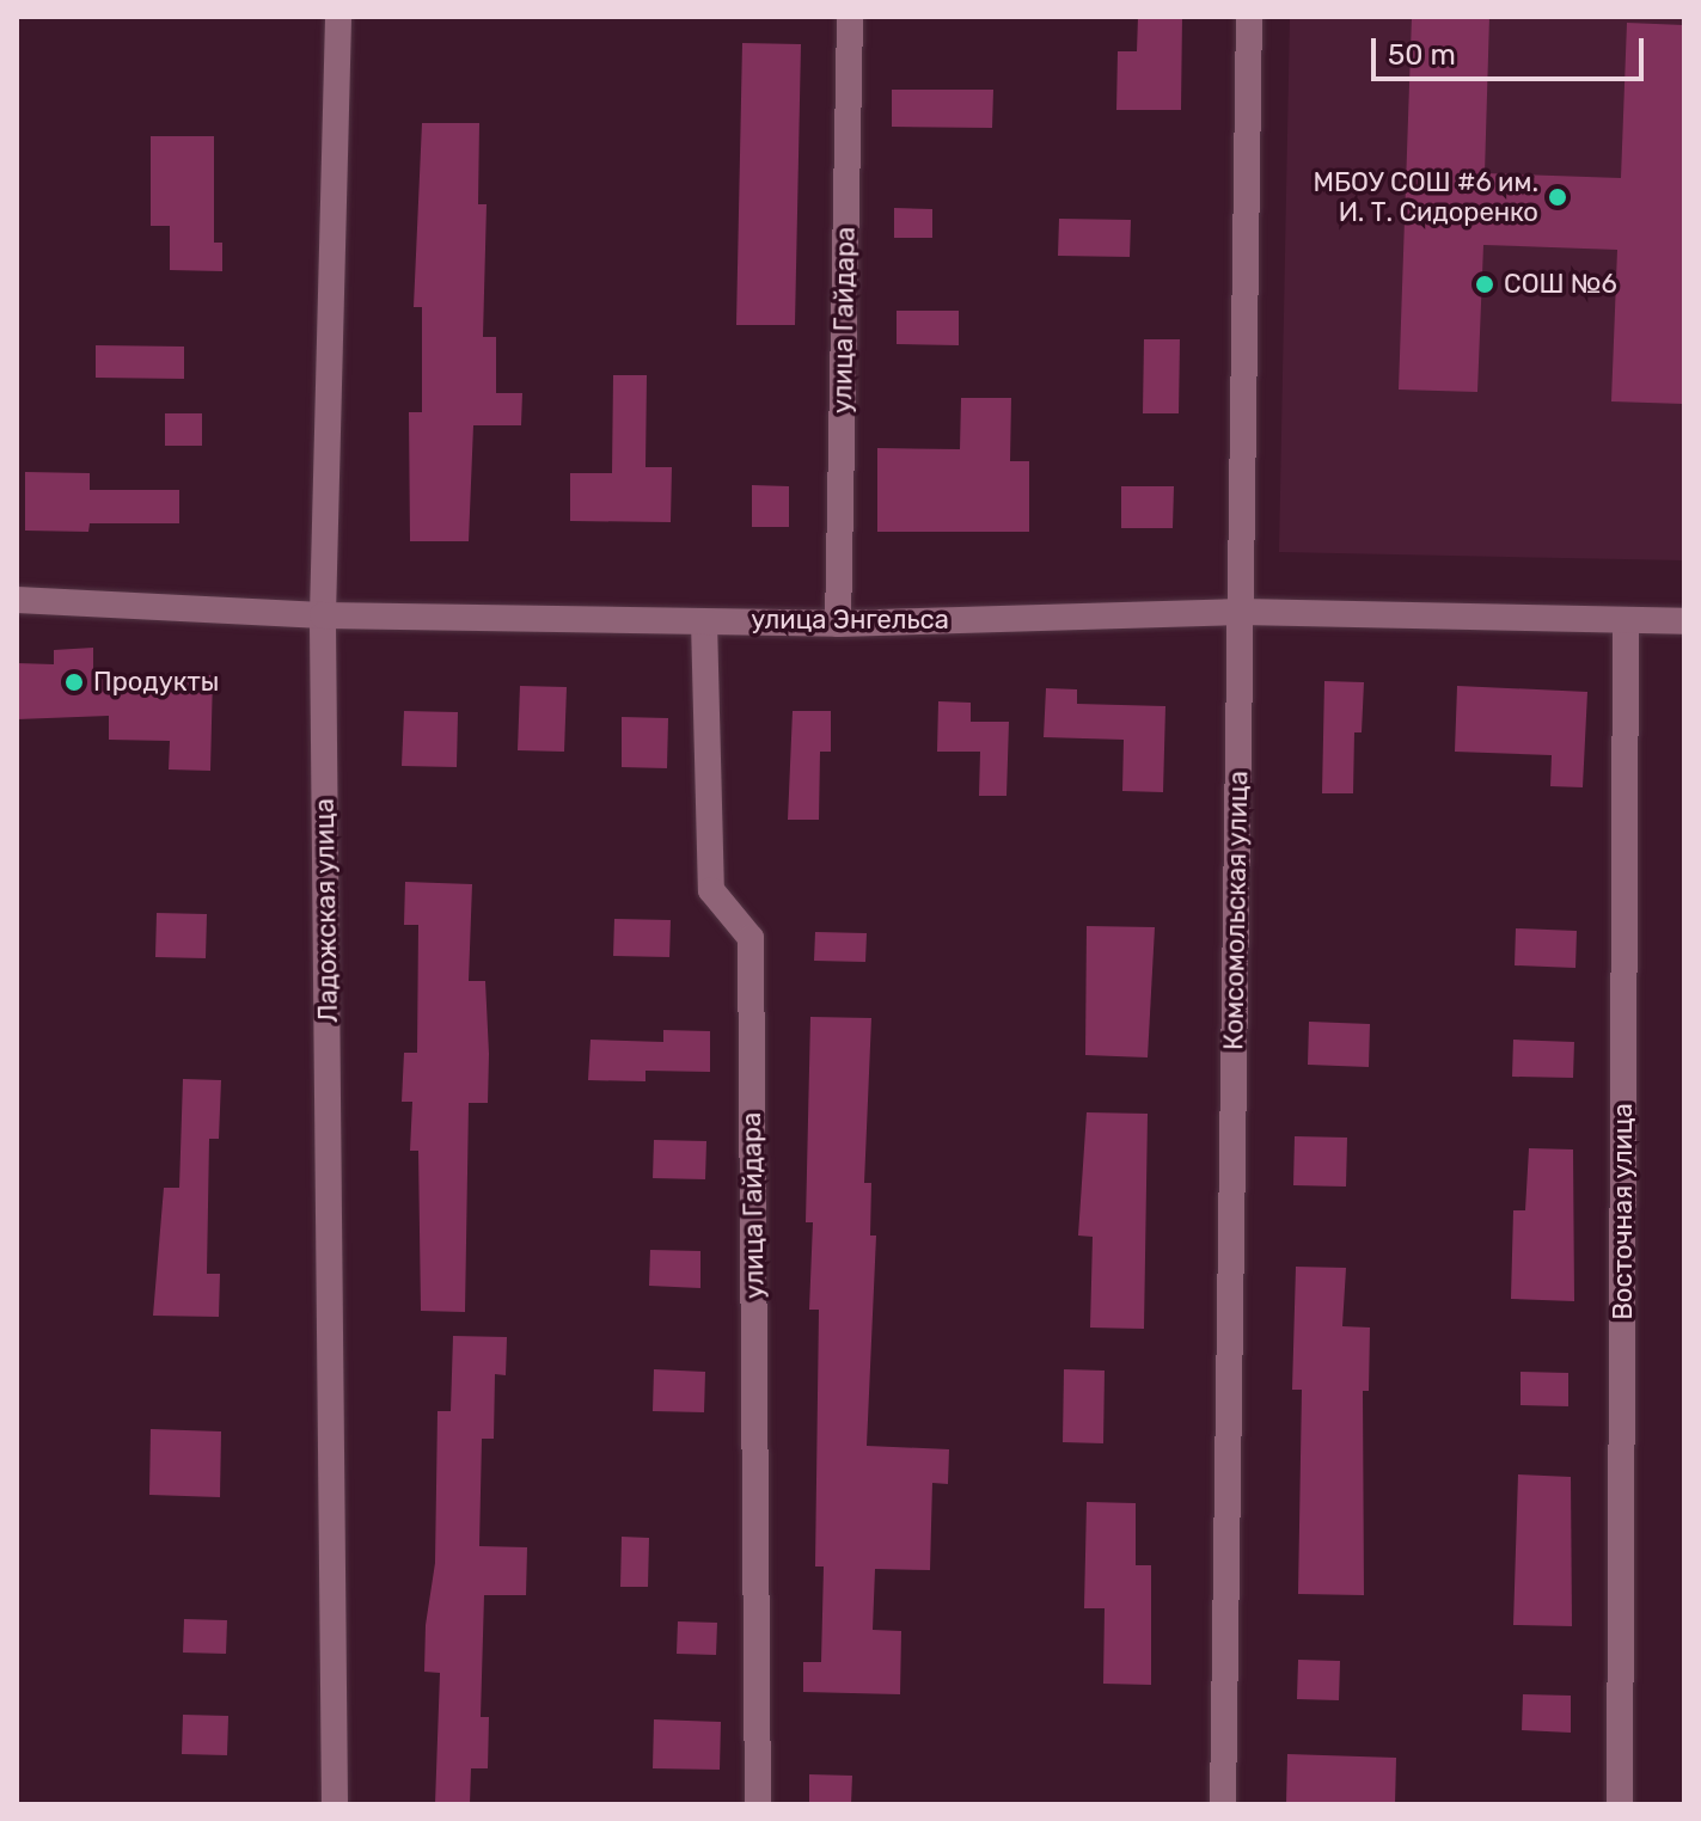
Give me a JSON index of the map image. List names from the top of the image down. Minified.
{"streets":{"street":["улица Гайдара","улица Энгельса","Ладожская улица","Комсомольская улица","Восточная улица"]},"crossings":[["улица Гайдара","улица Энгельса"],["улица Энгельса","Ладожская улица"],["улица Энгельса","Комсомольская улица"],["улица Энгельса","Восточная улица"]],"places":["МБОУ СОШ #6 им. И. Т. Сидоренко","СОШ №6","Продукты"],"scale_bar":"50 m"}
